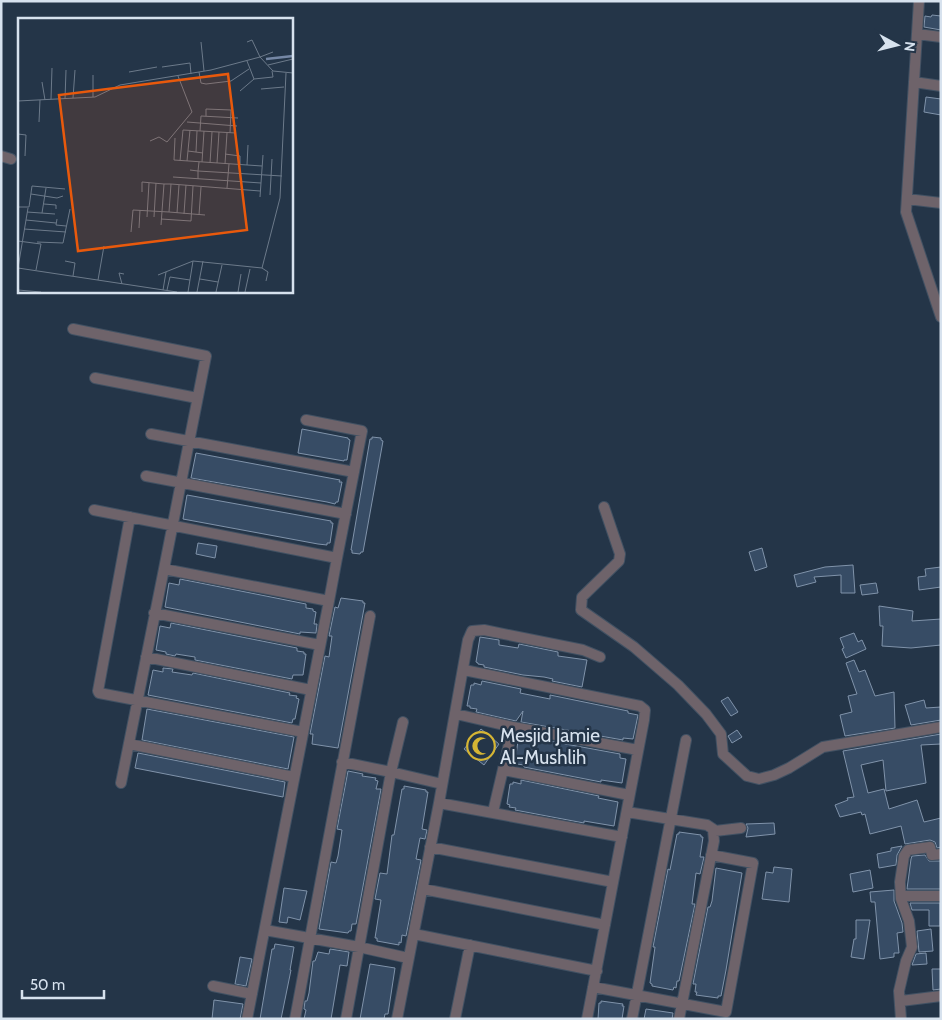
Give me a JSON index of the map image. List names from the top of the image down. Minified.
{"places":{"mosque":["Mesjid Jamie Al-Mushlih"]},"scale_bar":"50 m","north":"right"}
